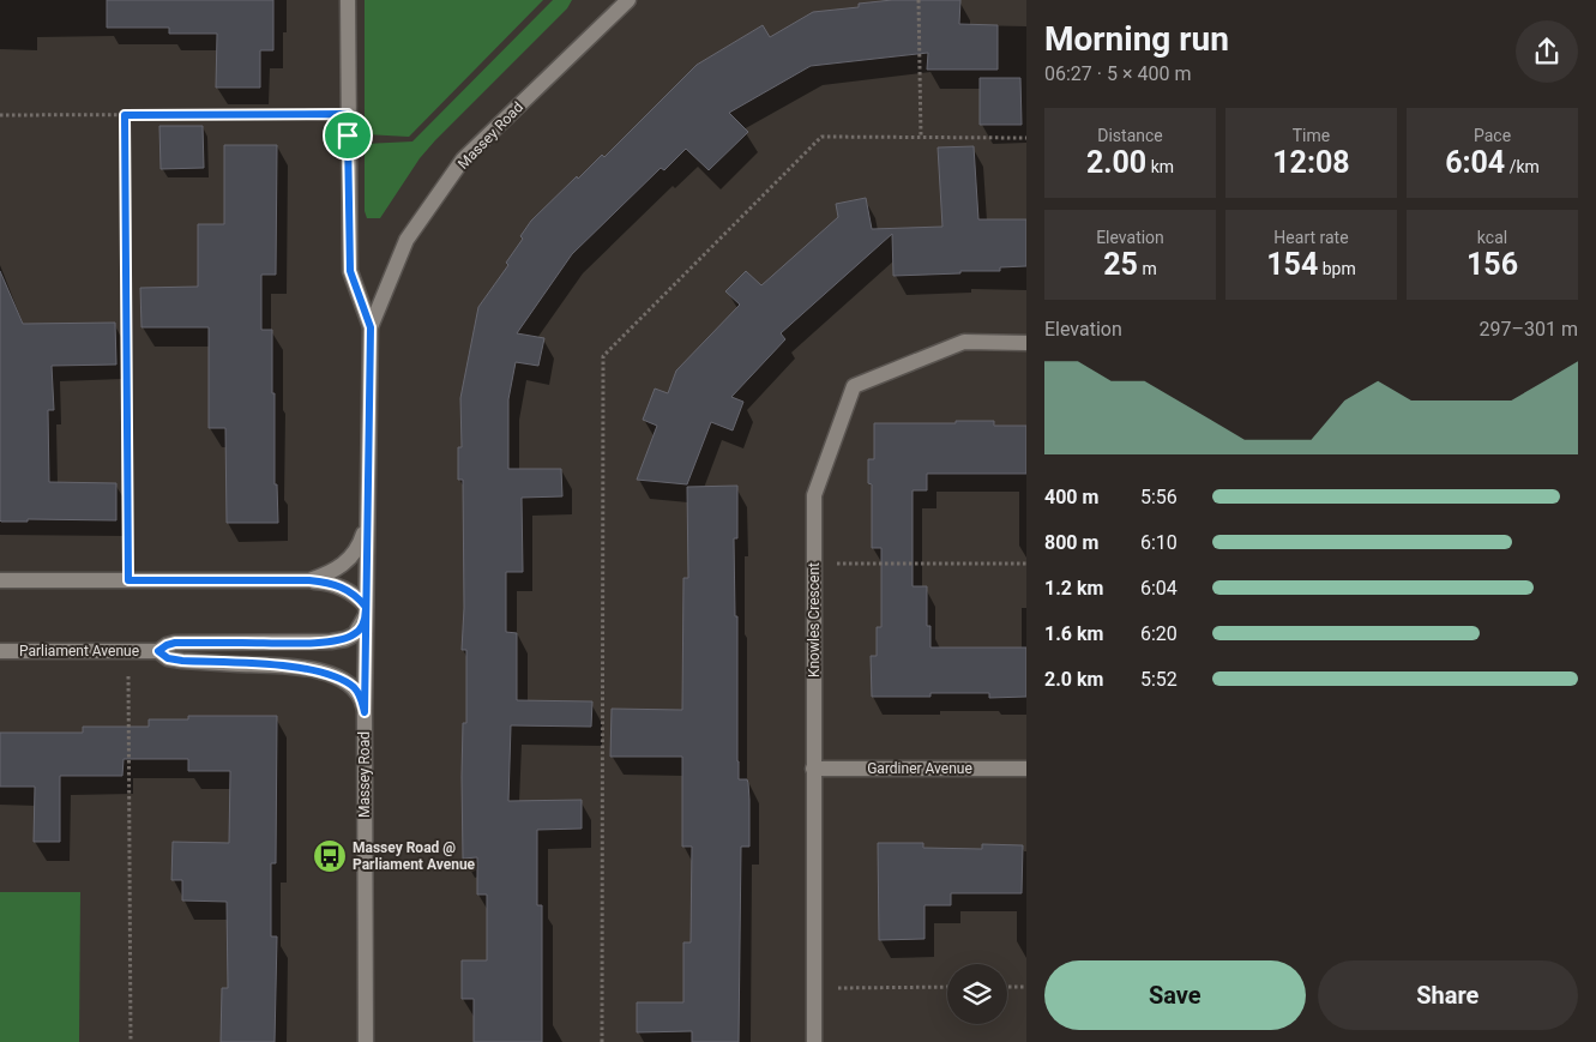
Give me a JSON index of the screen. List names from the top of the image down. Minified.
{"streets":{"street":["Massey Road","Knowles Crescent","Parliament Avenue","Gardiner Avenue"]},"crossings":[["Massey Road","Parliament Avenue"],["Knowles Crescent","Gardiner Avenue"]],"places":{"bus stop":["Massey Road @ Parliament Avenue"]},"page":{"heading":["Morning run","06:27 · 5 × 400 m"],"stats":[["Distance","2.00 km"],["Time","12:08"],["Pace","6:04 /km"],["Elevation","25 m"],["Heart rate","154 bpm"],["kcal","156"]],"chart":["Elevation","297–301 m"],"list":[{"name":"400 m","note":"5:56"},{"name":"800 m","note":"6:10"},{"name":"1.2 km","note":"6:04"},{"name":"1.6 km","note":"6:20"},{"name":"2.0 km","note":"5:52"}],"buttons":["Save","Share"]}}
